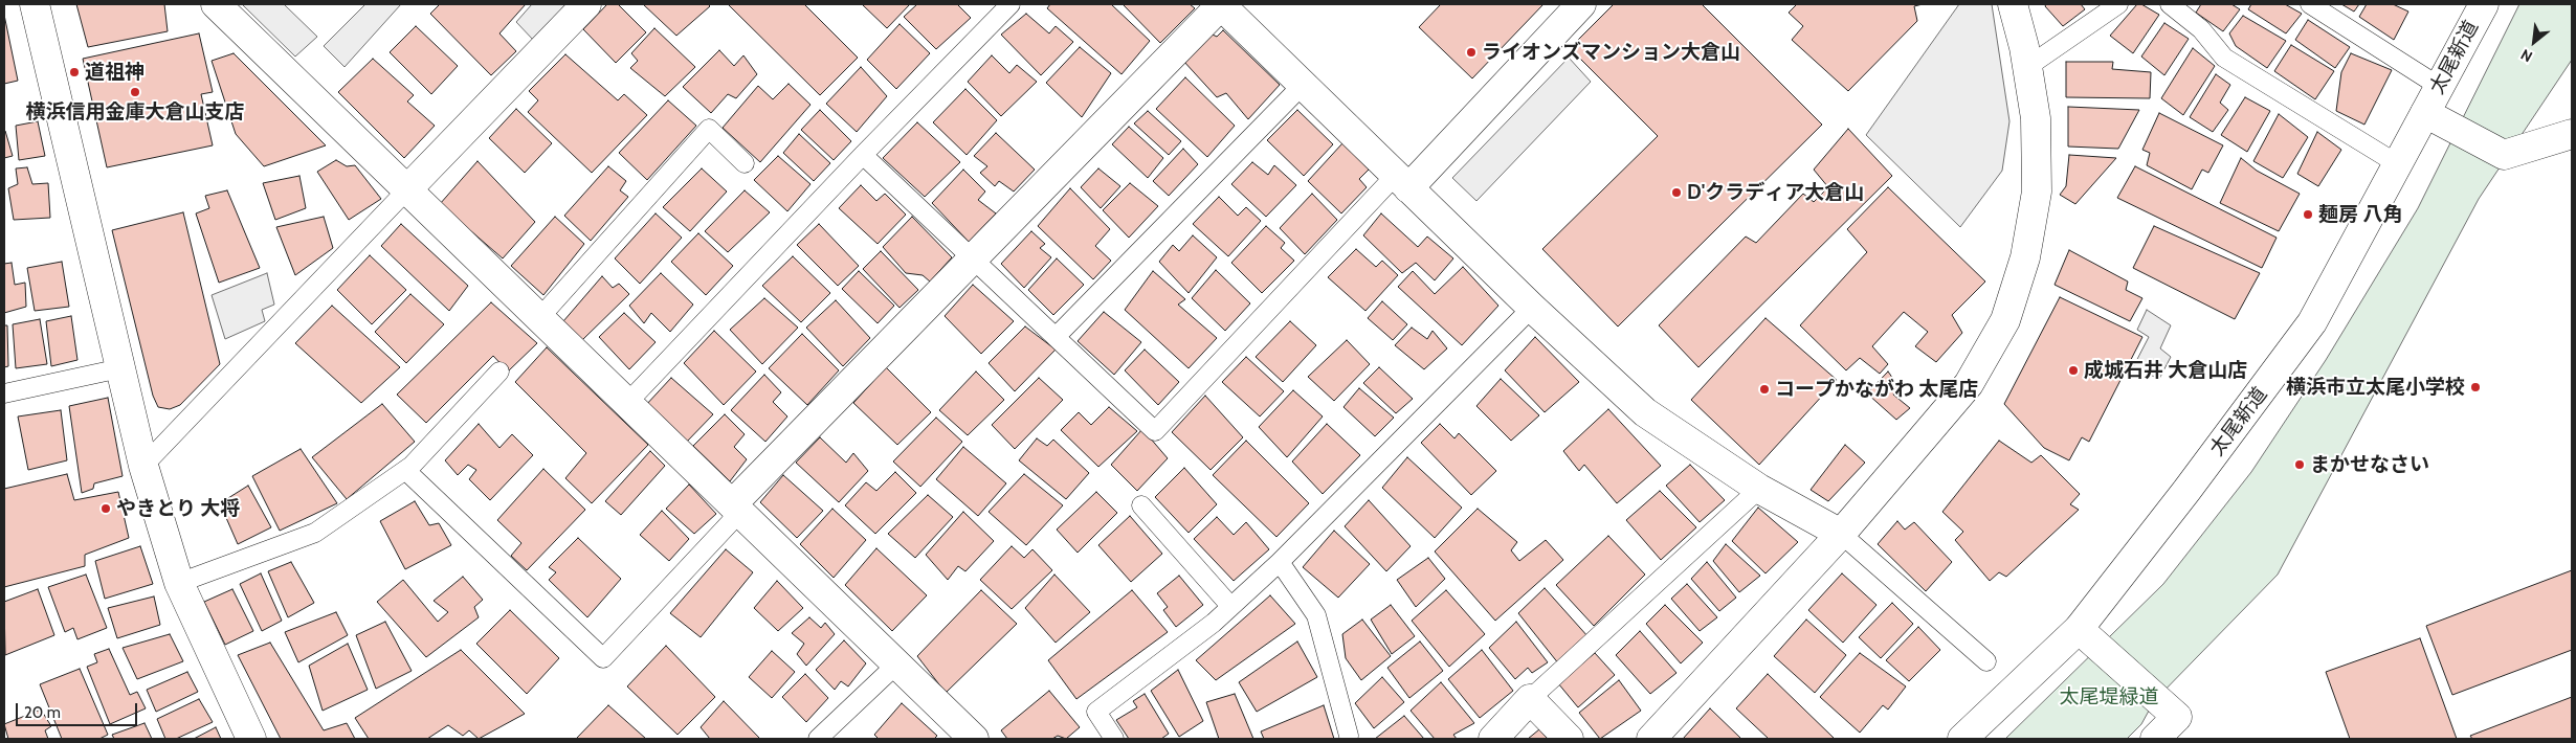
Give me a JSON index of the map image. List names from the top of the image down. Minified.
{"streets":{"street":["太尾新道"]},"parks":["太尾堤緑道"],"places":["ライオンズマンション大倉山","道祖神","横浜信用金庫大倉山支店","D'クラディア大倉山","麺房 八角","成城石井 大倉山店","横浜市立太尾小学校","コープかながわ 太尾店","まかせなさい","やきとり 大将"],"scale_bar":"20 m","north":"bottom left"}
